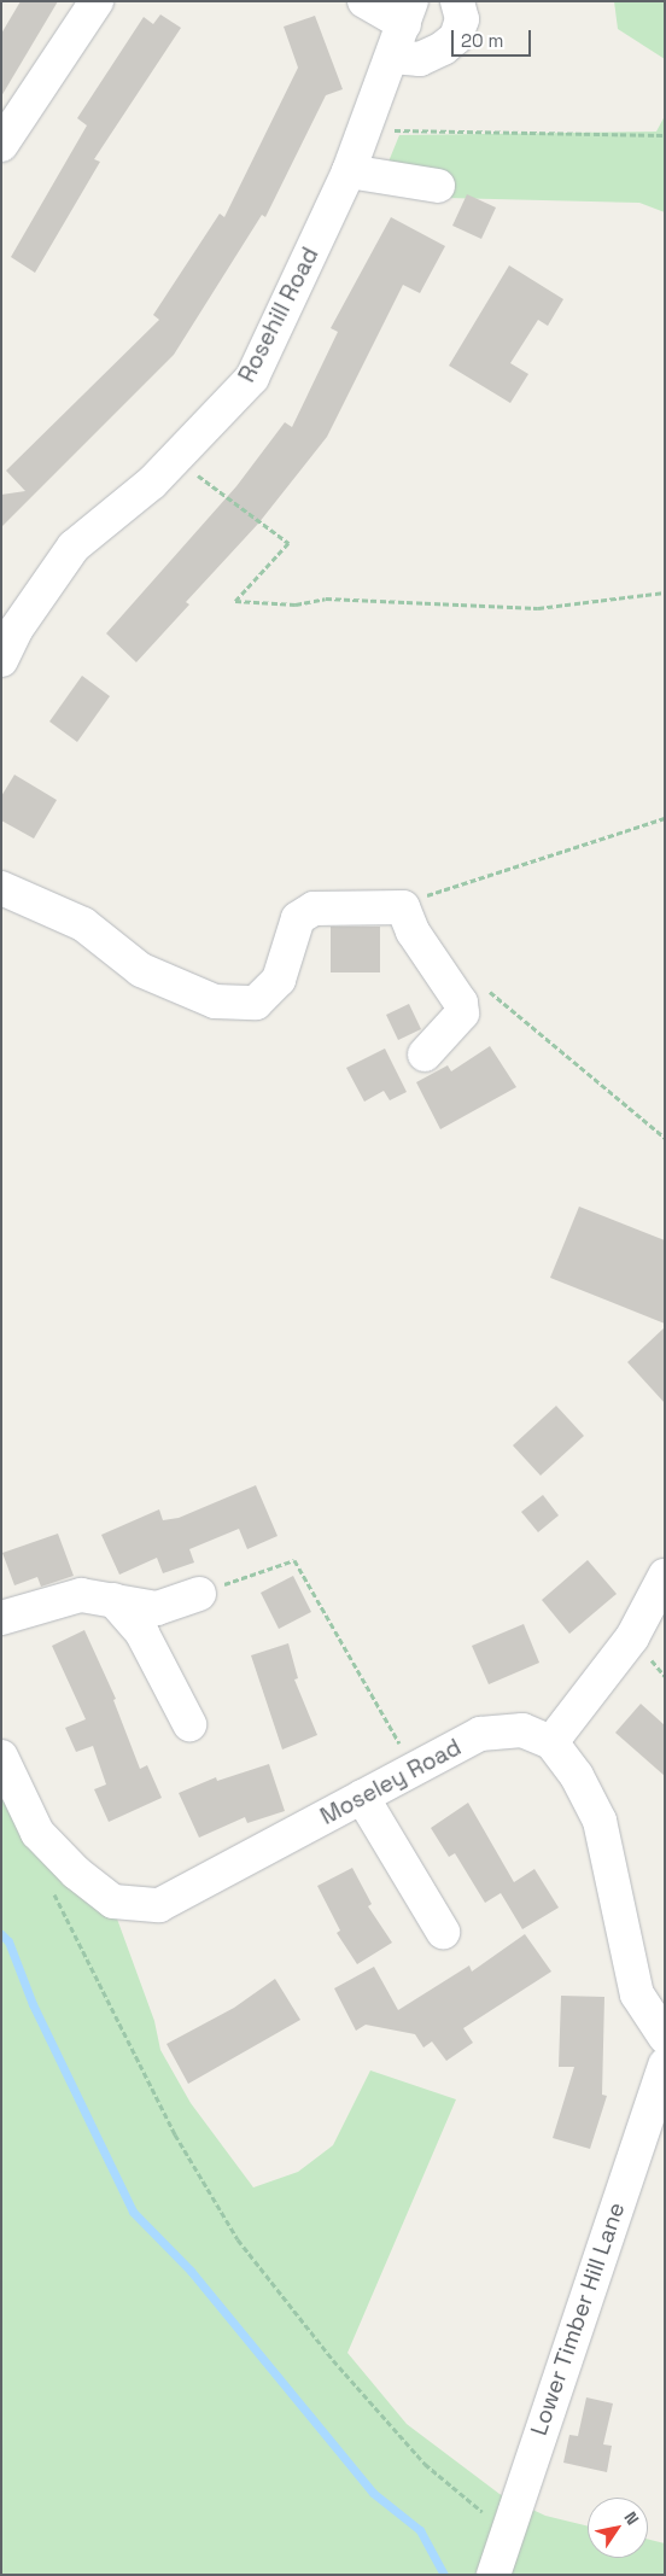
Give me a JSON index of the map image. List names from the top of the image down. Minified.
{"streets":{"street":["Rosehill Road","Moseley Road","Lower Timber Hill Lane"]},"scale_bar":"20 m","north":"top right"}
